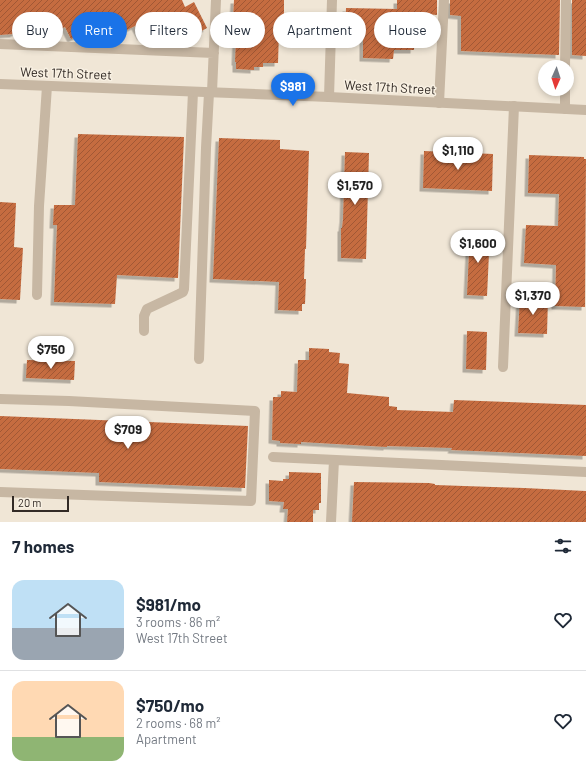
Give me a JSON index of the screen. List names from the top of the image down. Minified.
{"streets":{"street":["West 17th Street"]},"scale_bar":"20 m","north":"bottom","page":{"chip":["Buy","Rent","Filters","New","Apartment","House"],"price":["$981","$1,110","$1,570","$1,600","$1,370","$750","$709"],"scale":"20 m","heading":"7 homes","list":[{"name":"$981/mo","note":"3 rooms · 86 m² · West 17th Street"},{"name":"$750/mo","note":"2 rooms · 68 m² · Apartment"}]}}
